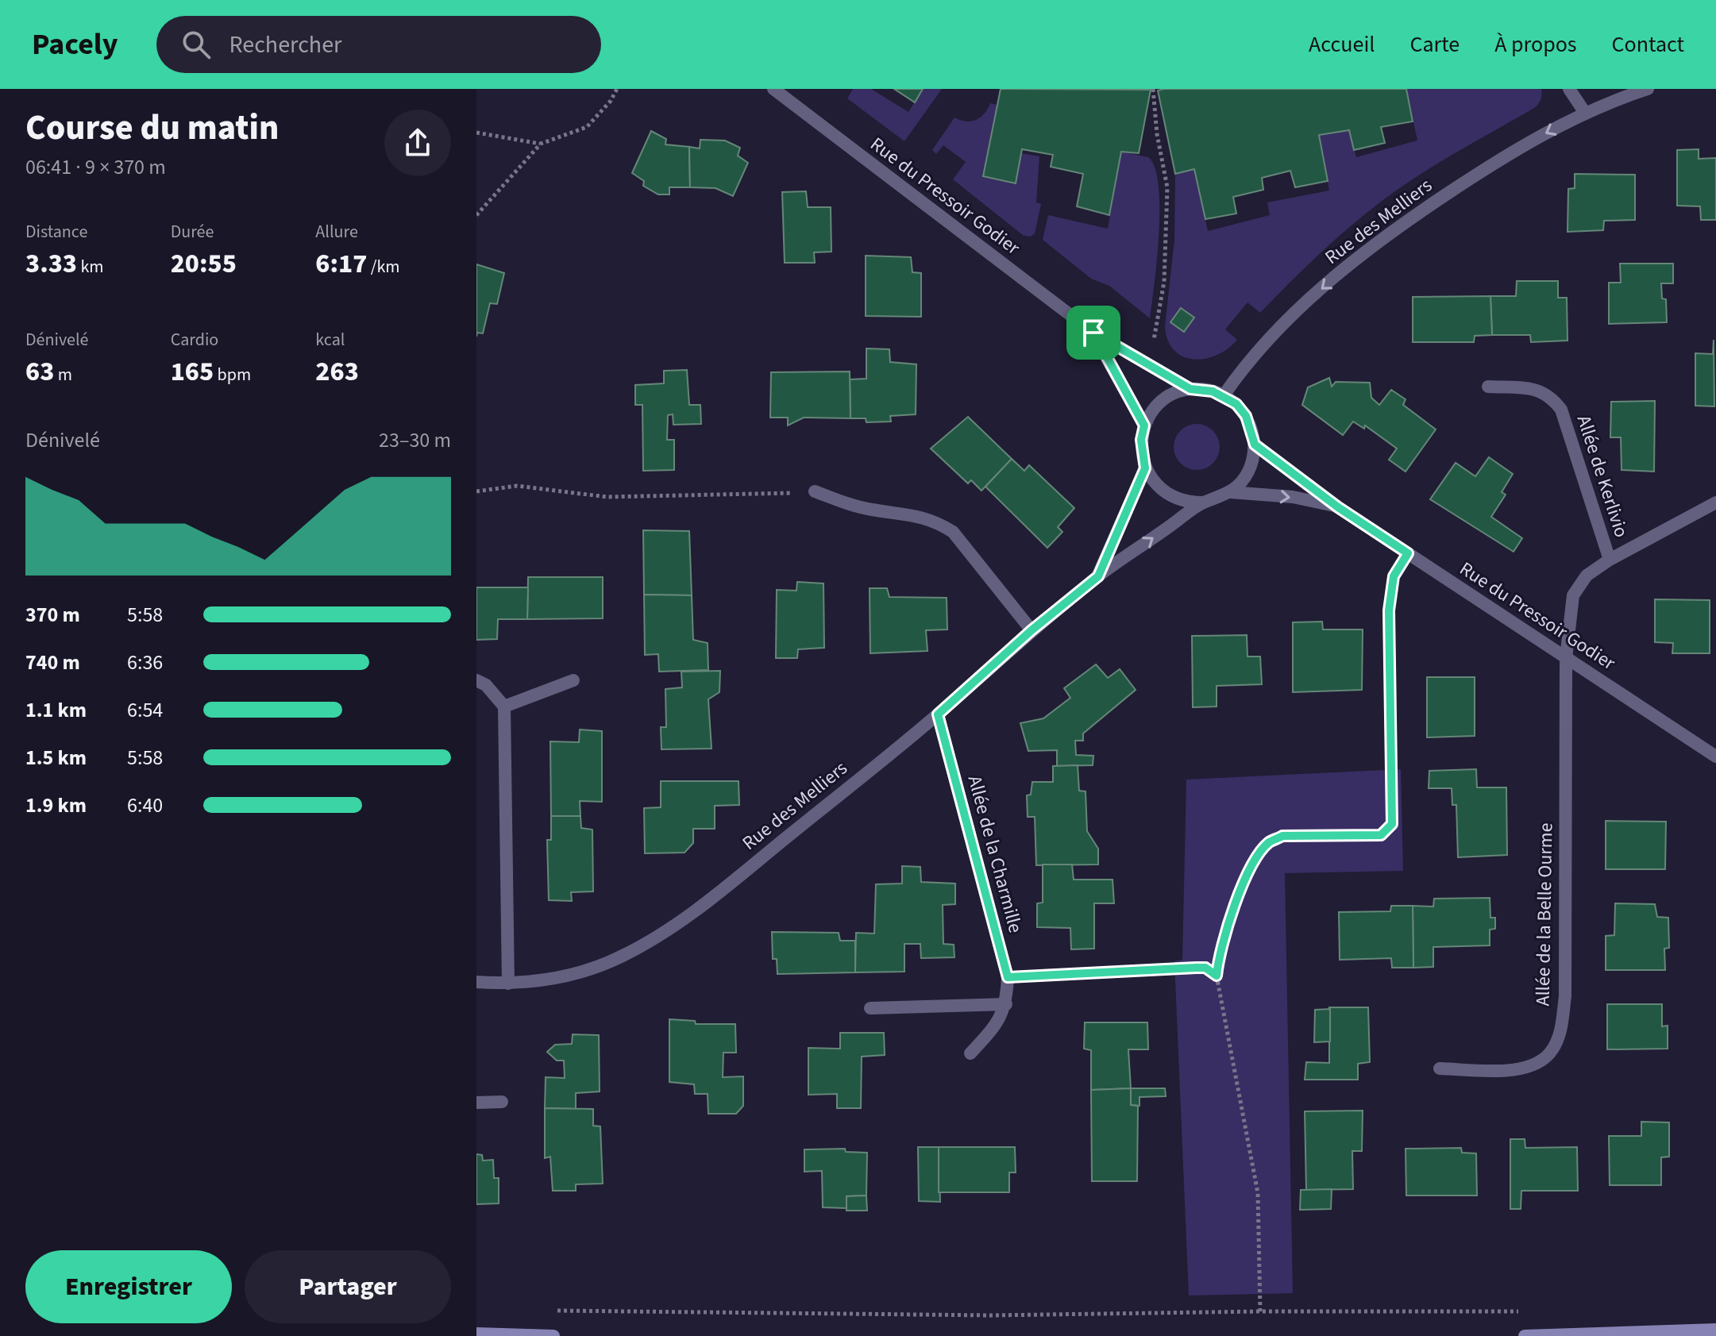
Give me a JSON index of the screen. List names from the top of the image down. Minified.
{"streets":{"street":["Rue du Pressoir Godier","Rue des Melliers","Allée de Kerlivio","Allée de la Charmille","Allée de la Belle Ourme"]},"crossings":[["Rue du Pressoir Godier","Rue des Melliers"],["Rue du Pressoir Godier","Allée de Kerlivio"],["Rue du Pressoir Godier","Allée de la Belle Ourme"],["Rue des Melliers","Allée de la Charmille"],["Allée de Kerlivio","Allée de la Belle Ourme"]],"page":{"header":"Pacely","search":"Rechercher","nav":["Accueil","Carte","À propos","Contact"],"heading":["Course du matin","06:41 · 9 × 370 m"],"stats":[["Distance","3.33 km"],["Durée","20:55"],["Allure","6:17 /km"],["Dénivelé","63 m"],["Cardio","165 bpm"],["kcal","263"]],"chart":["Dénivelé","23–30 m"],"list":[{"name":"370 m","note":"5:58"},{"name":"740 m","note":"6:36"},{"name":"1.1 km","note":"6:54"},{"name":"1.5 km","note":"5:58"},{"name":"1.9 km","note":"6:40"}],"buttons":["Enregistrer","Partager"]}}
